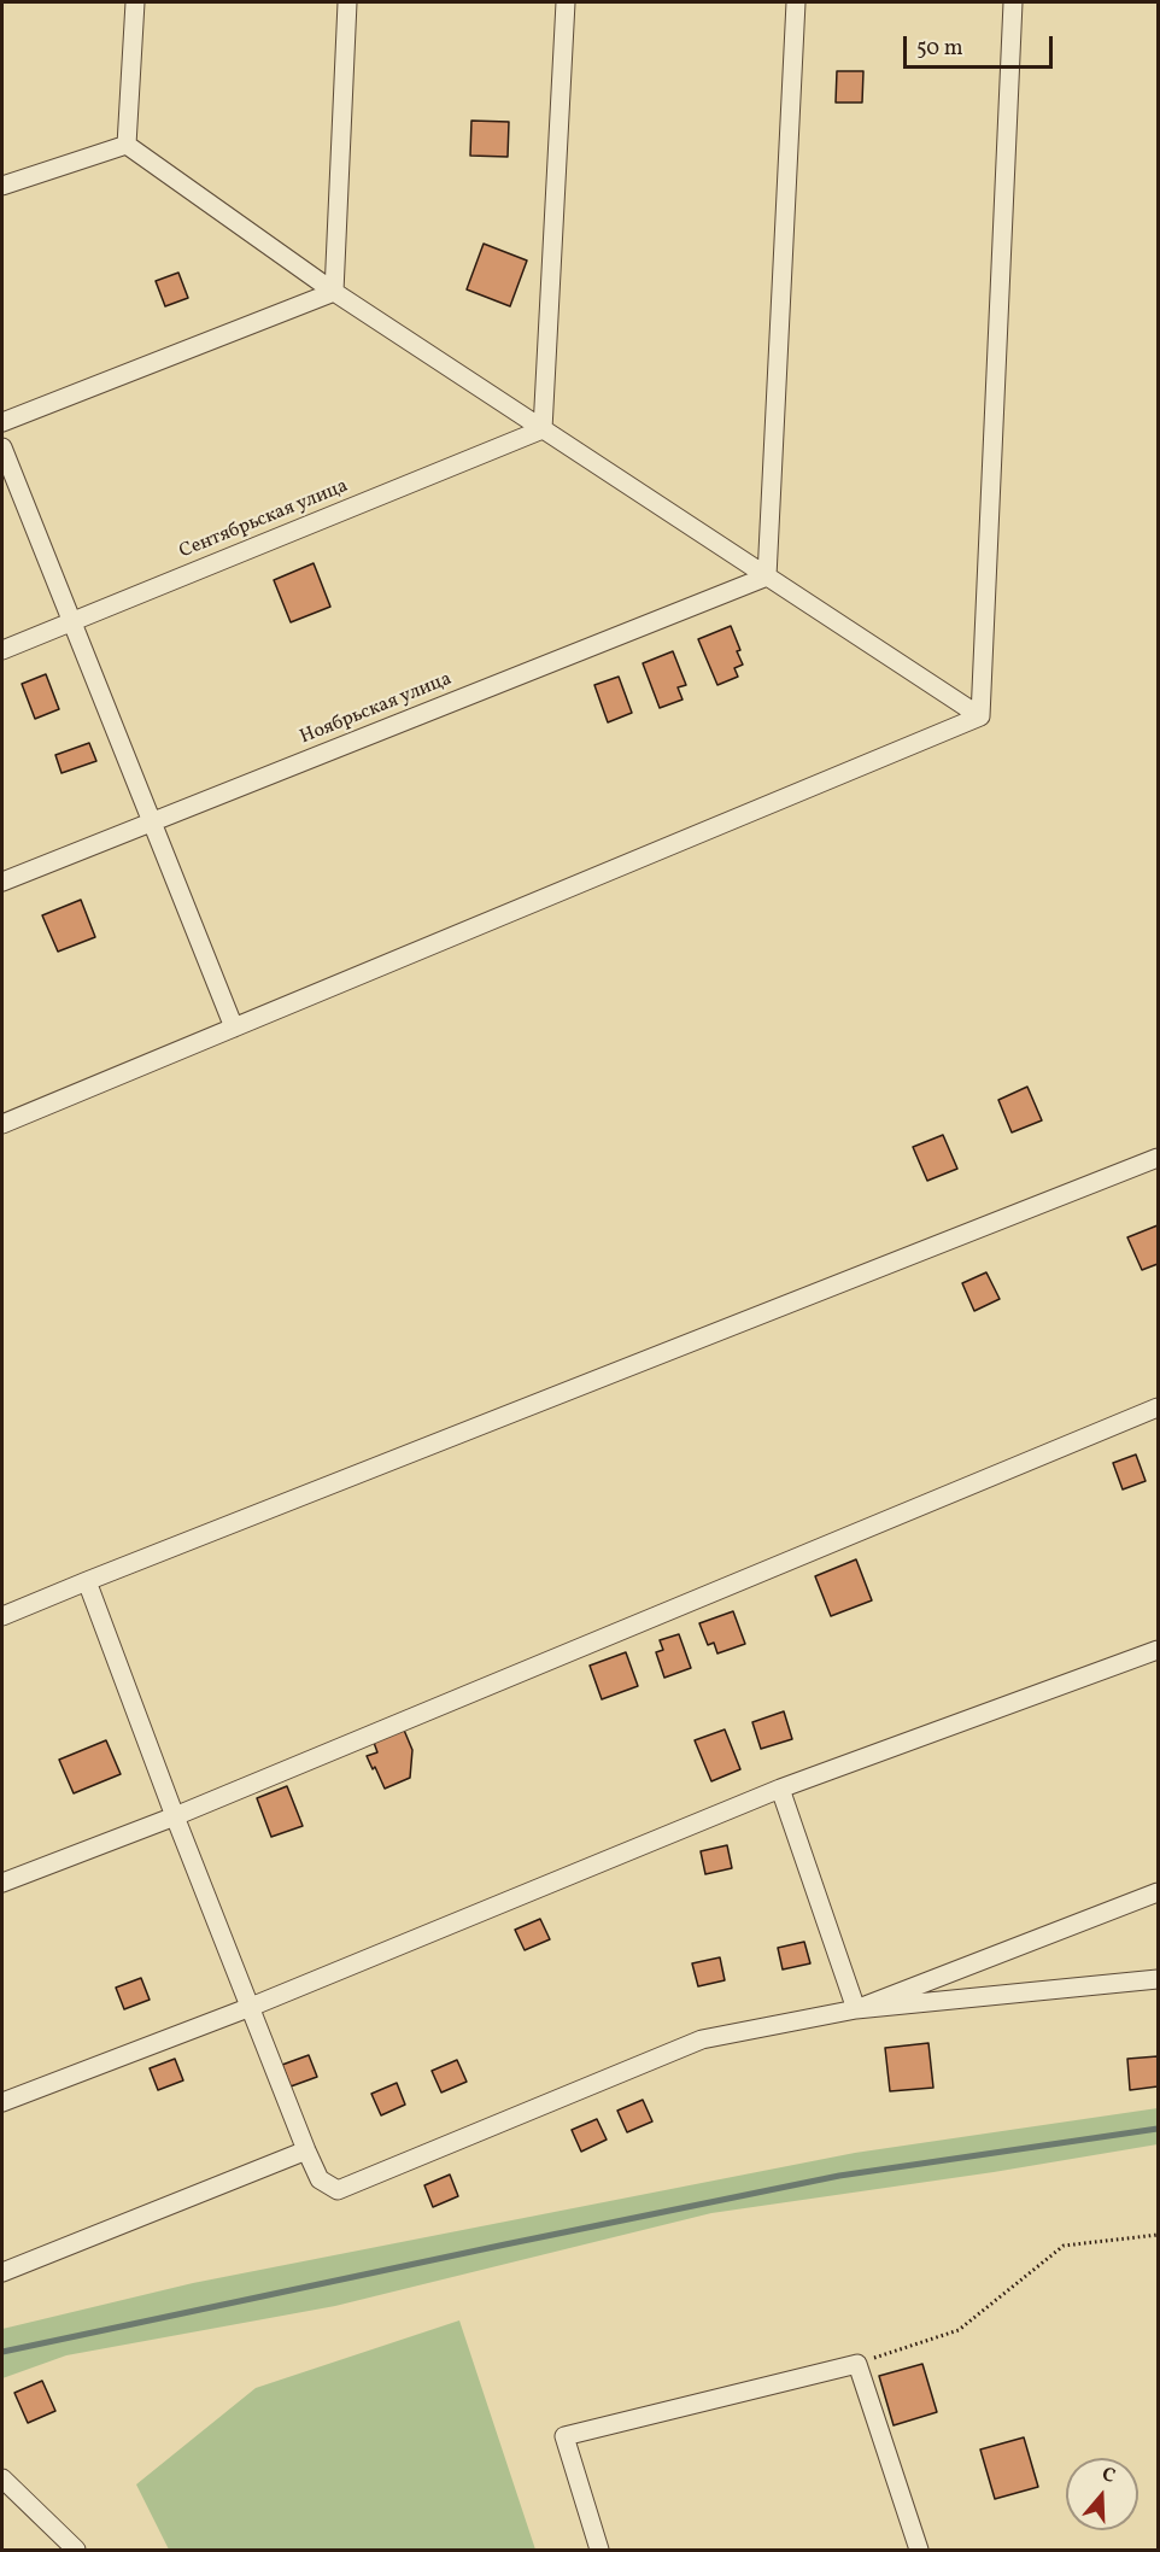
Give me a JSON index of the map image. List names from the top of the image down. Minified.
{"streets":{"street":["Сентябрьская улица","Ноябрьская улица"]},"scale_bar":"50 m","north":"top"}
